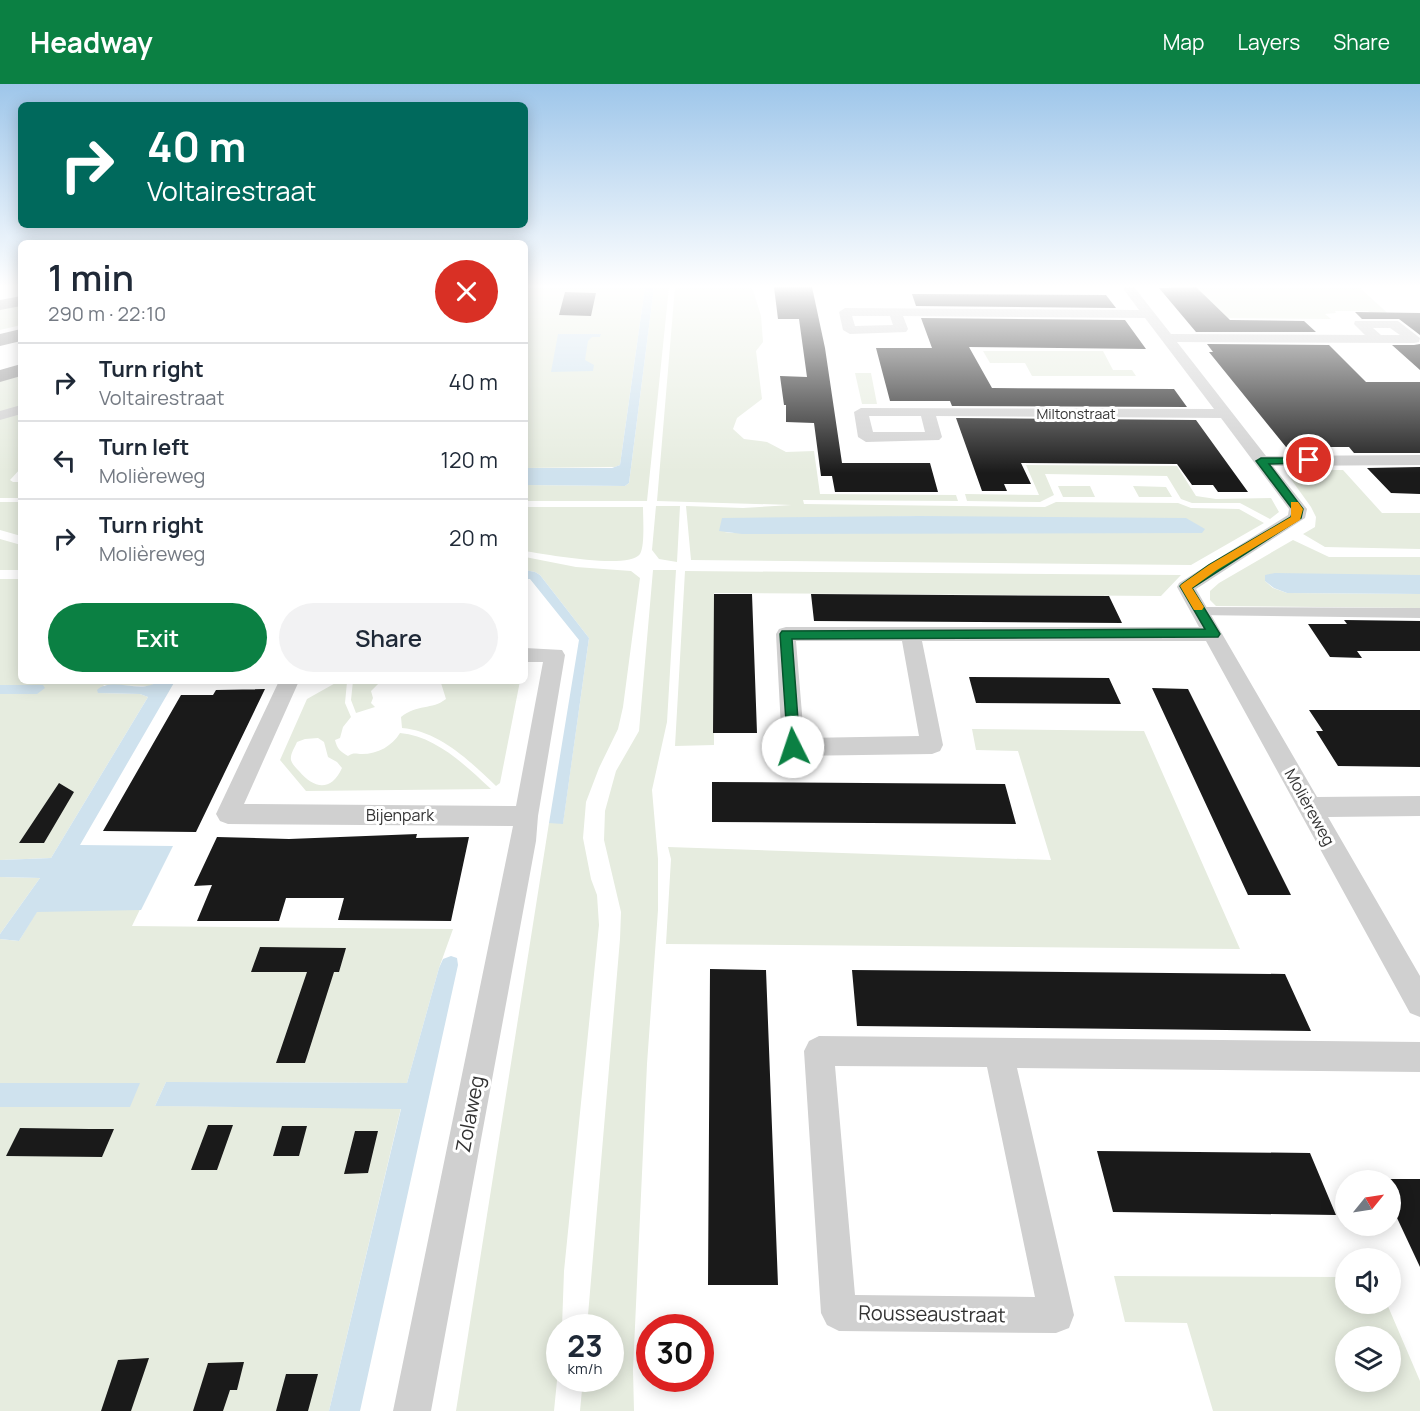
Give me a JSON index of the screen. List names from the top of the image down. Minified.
{"streets":{"street":["Miltonstraat","Molièreweg","Bijenpark","Zolaweg","Rousseaustraat"]},"crossings":[["Miltonstraat","Molièreweg"],["Bijenpark","Zolaweg"]],"north":"top right","page":{"header":"Headway","nav":["Map","Layers","Share"],"turn":["40 m","Voltairestraat"],"heading":["1 min","290 m · 22:10"],"list":[{"name":"Turn right","note":"Voltairestraat","value":"40 m"},{"name":"Turn left","note":"Molièreweg","value":"120 m"},{"name":"Turn right","note":"Molièreweg","value":"20 m"}],"buttons":["Exit","Share"],"speed":"23 km/h","limit":"30"}}
